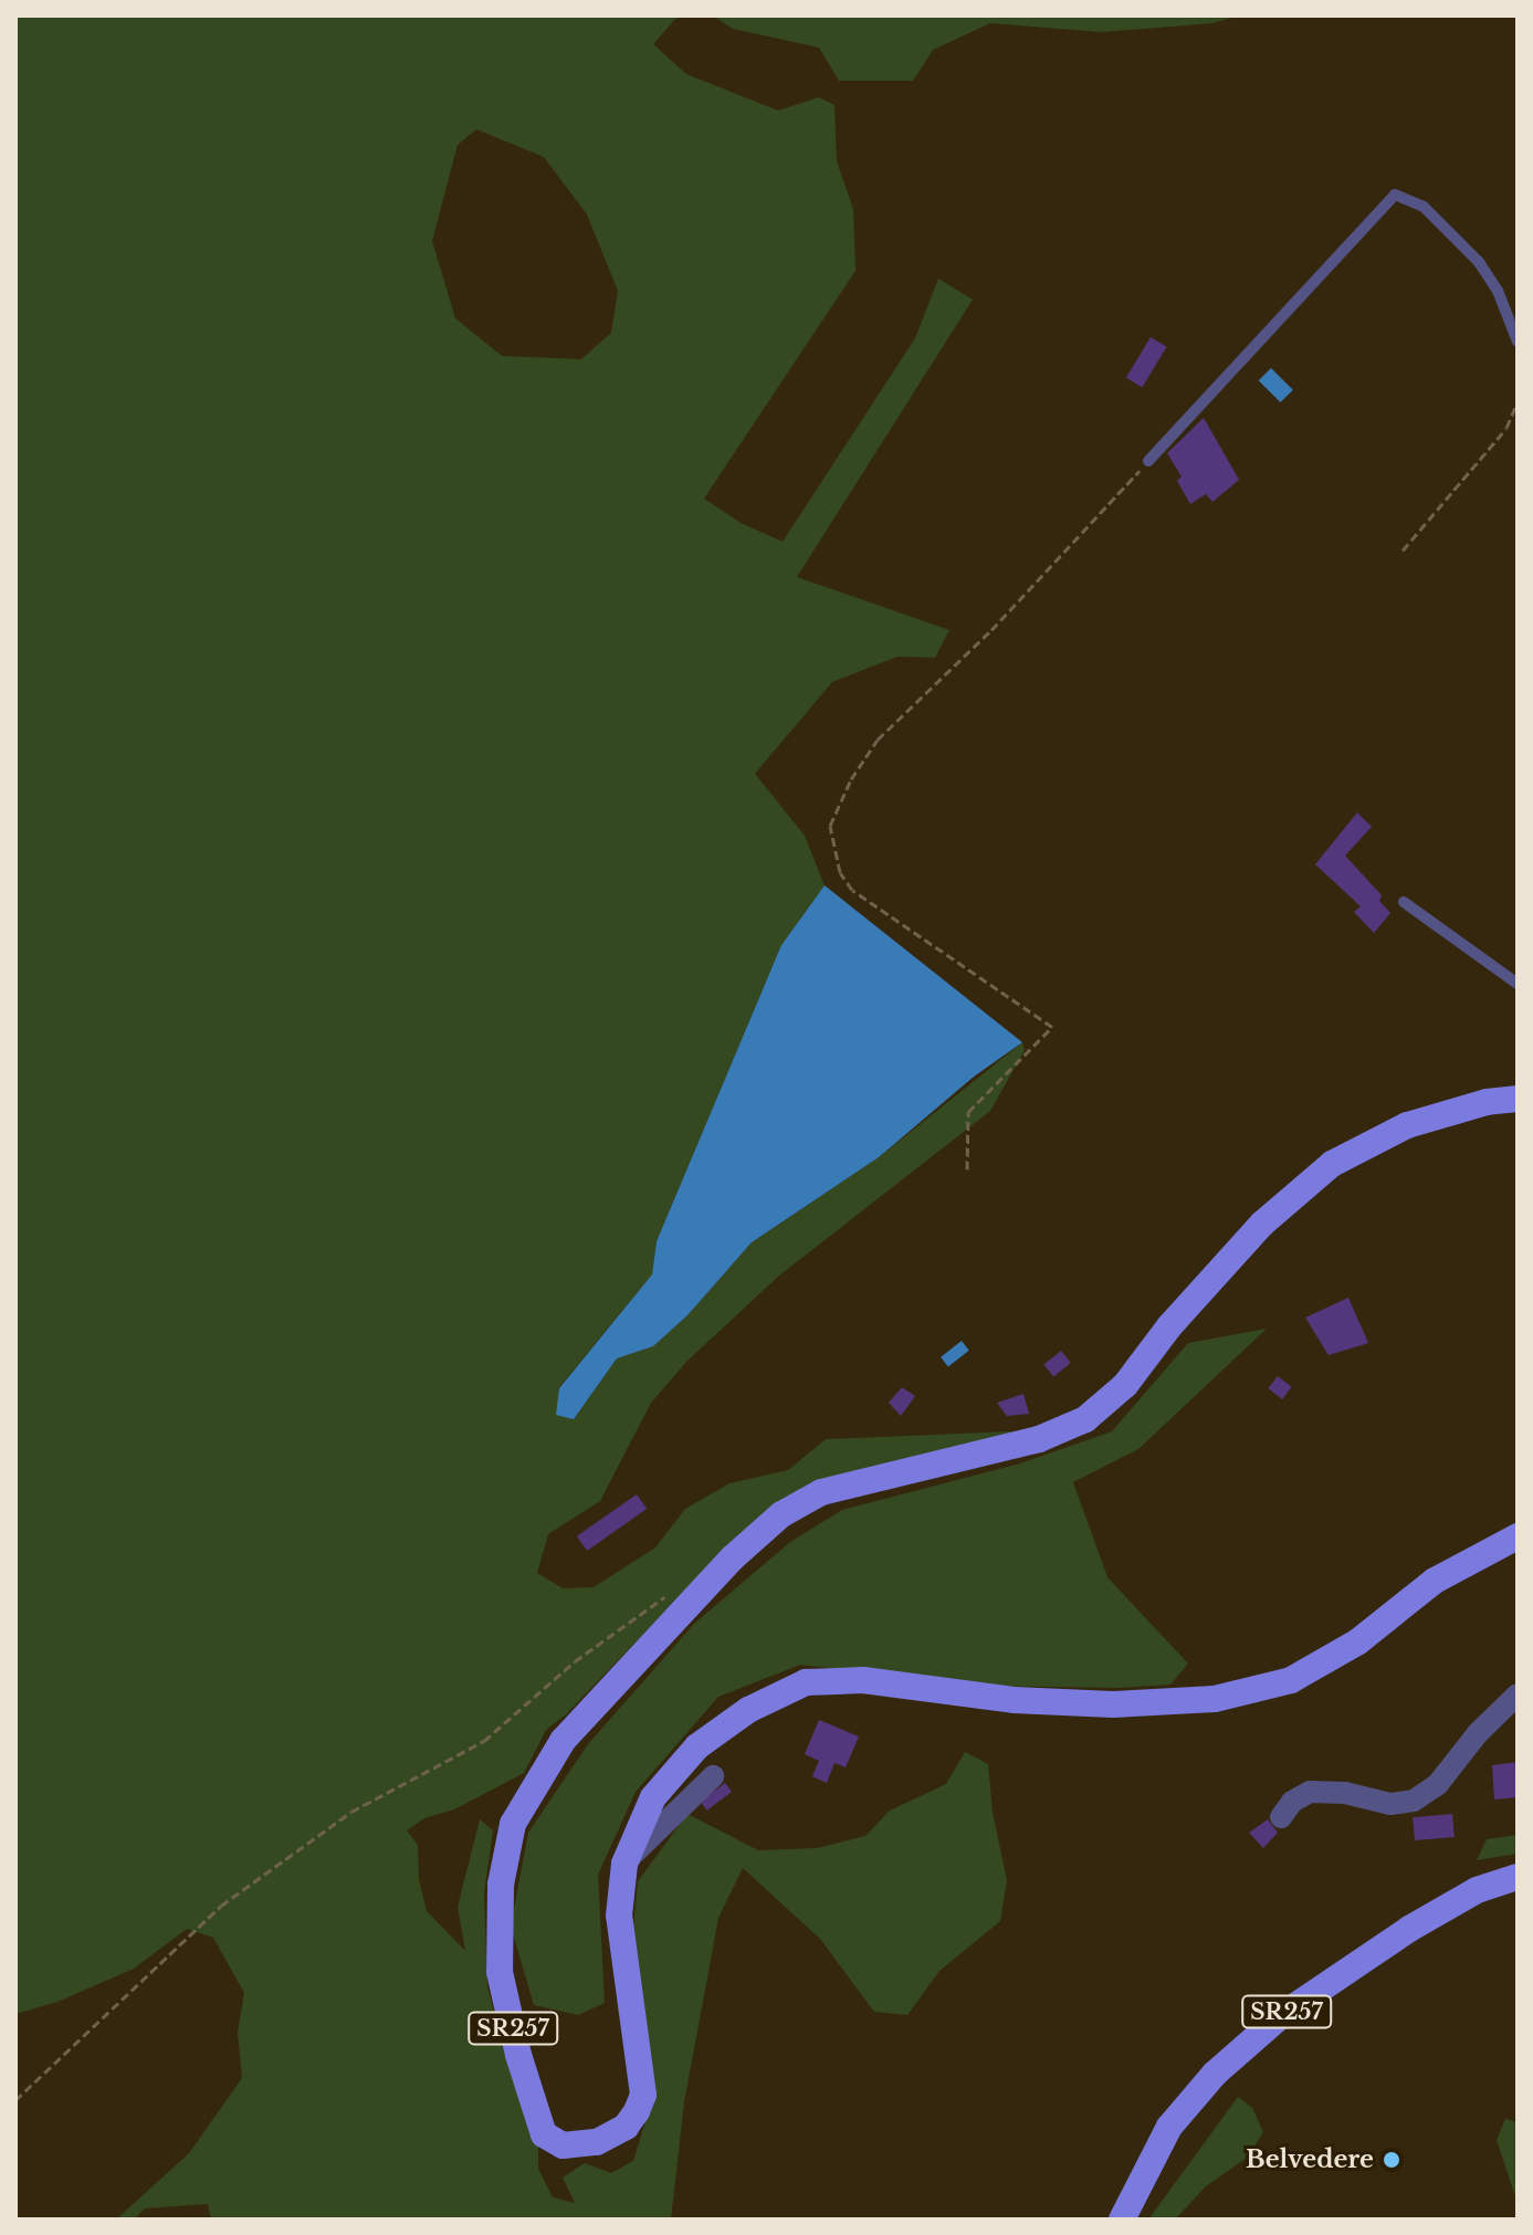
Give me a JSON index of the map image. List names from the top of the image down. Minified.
{"streets":{"main road":["SR257"]},"places":["Belvedere"]}
